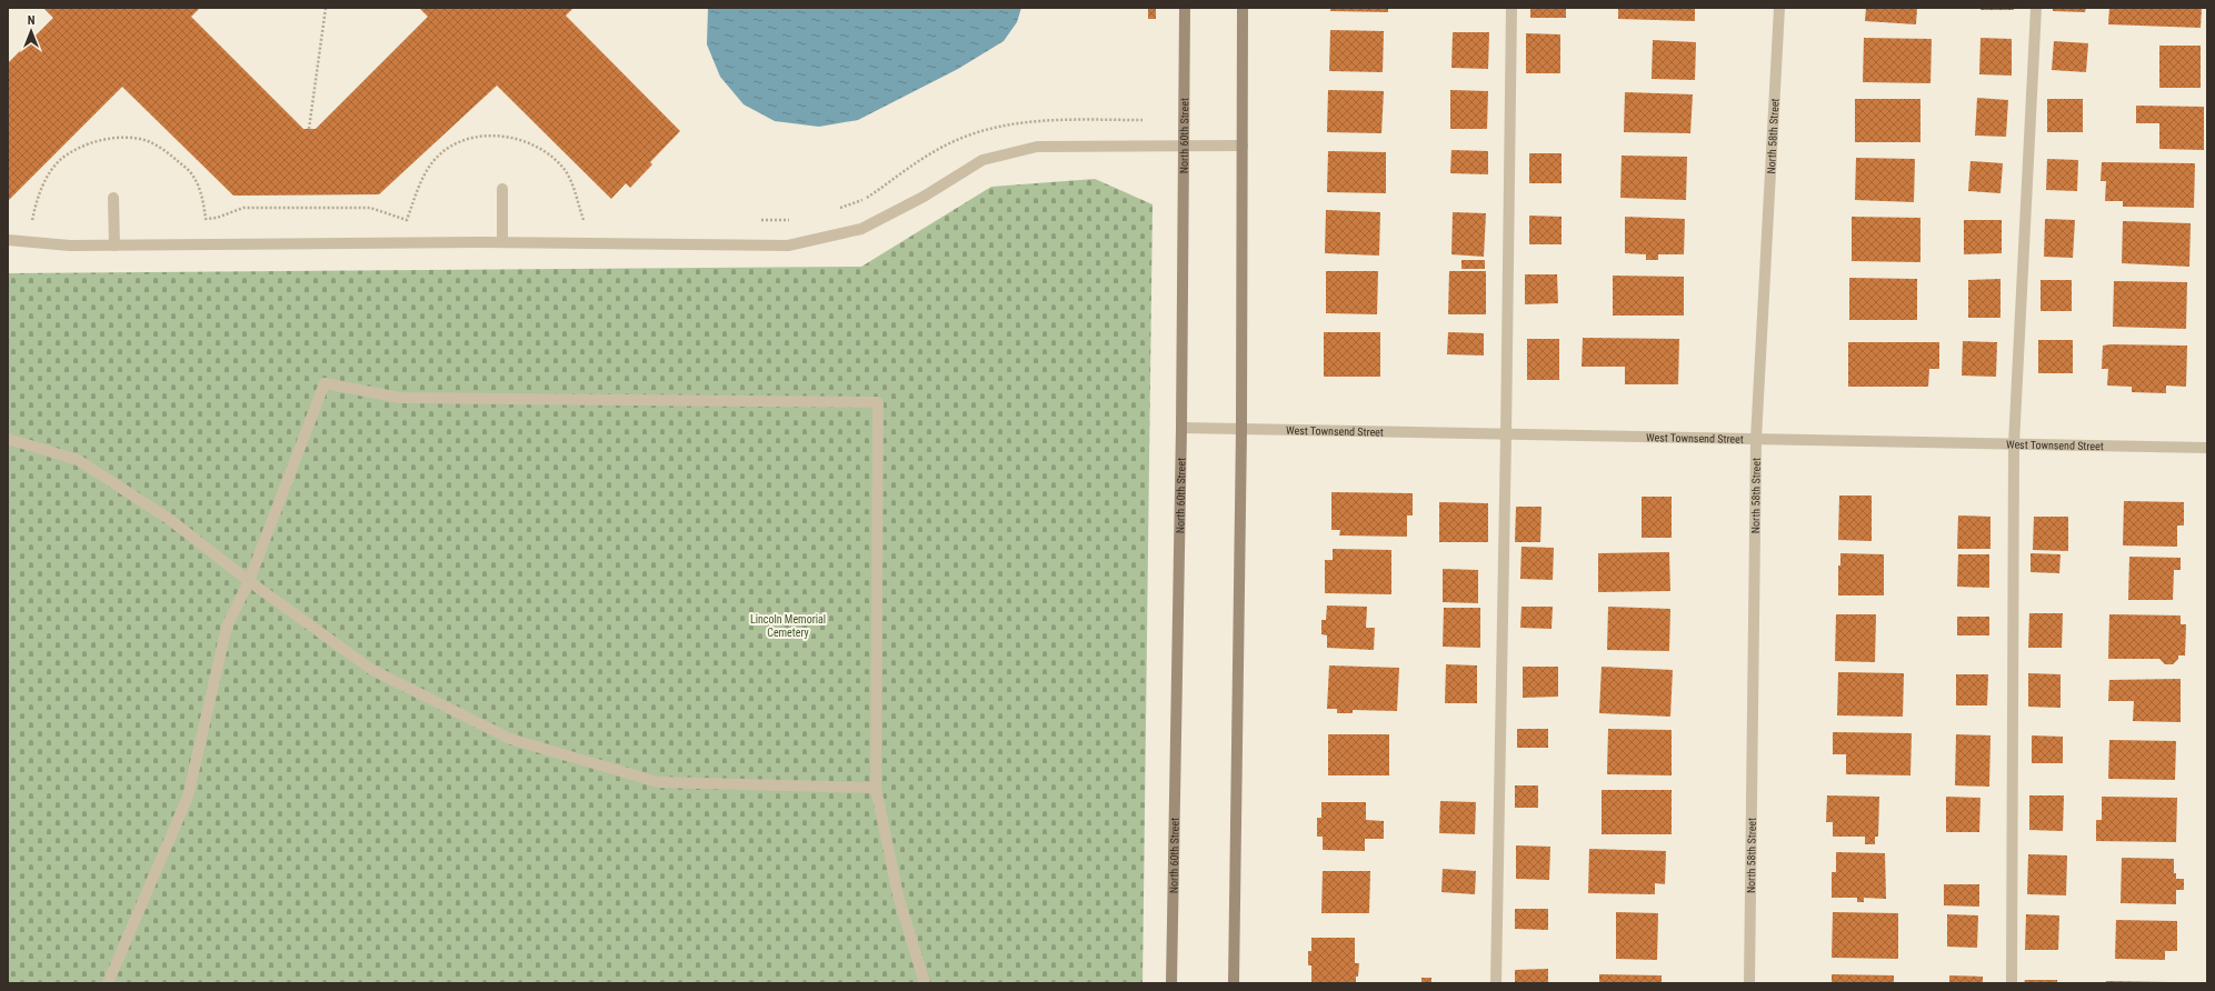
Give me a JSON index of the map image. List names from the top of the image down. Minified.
{"streets":{"main road":["North 60th Street"],"street":["North 58th Street","West Townsend Street"]},"crossings":[["North 60th Street","West Townsend Street"],["North 58th Street","West Townsend Street"]],"parks":["Lincoln Memorial Cemetery"],"north":"top"}
